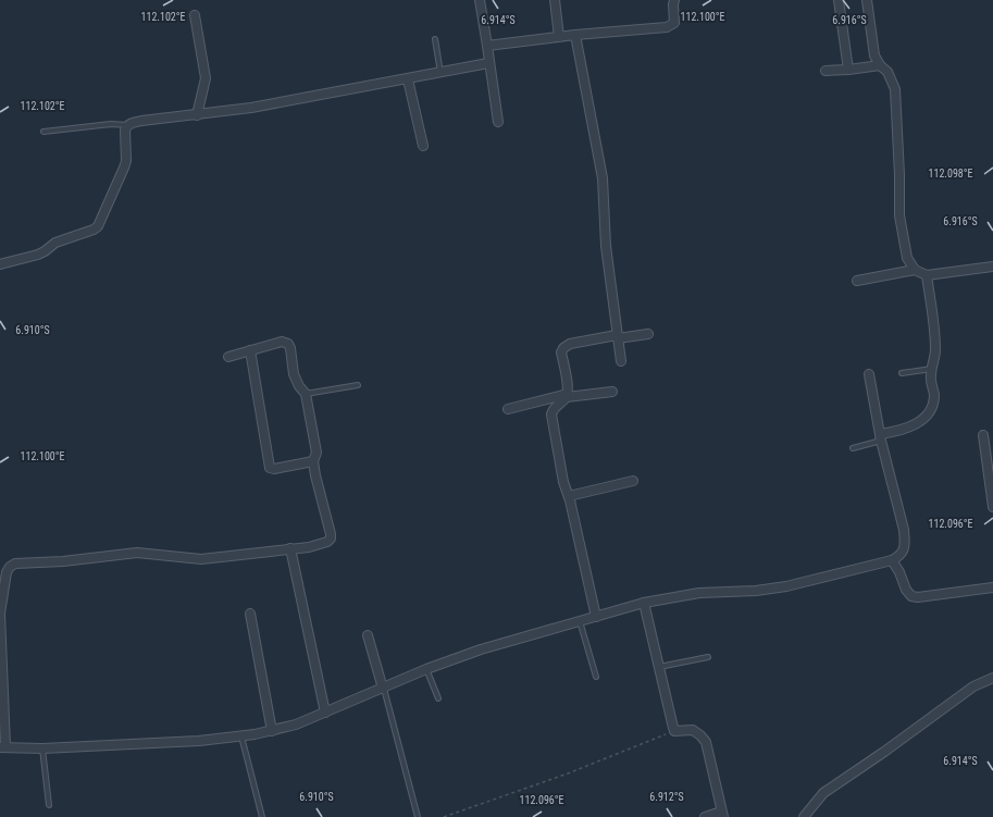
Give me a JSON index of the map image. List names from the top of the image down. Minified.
{"coordinates":["112.102°E","112.100°E","6.916°S","6.914°S","112.098°E","6.910°S","112.096°E","6.912°S"]}
